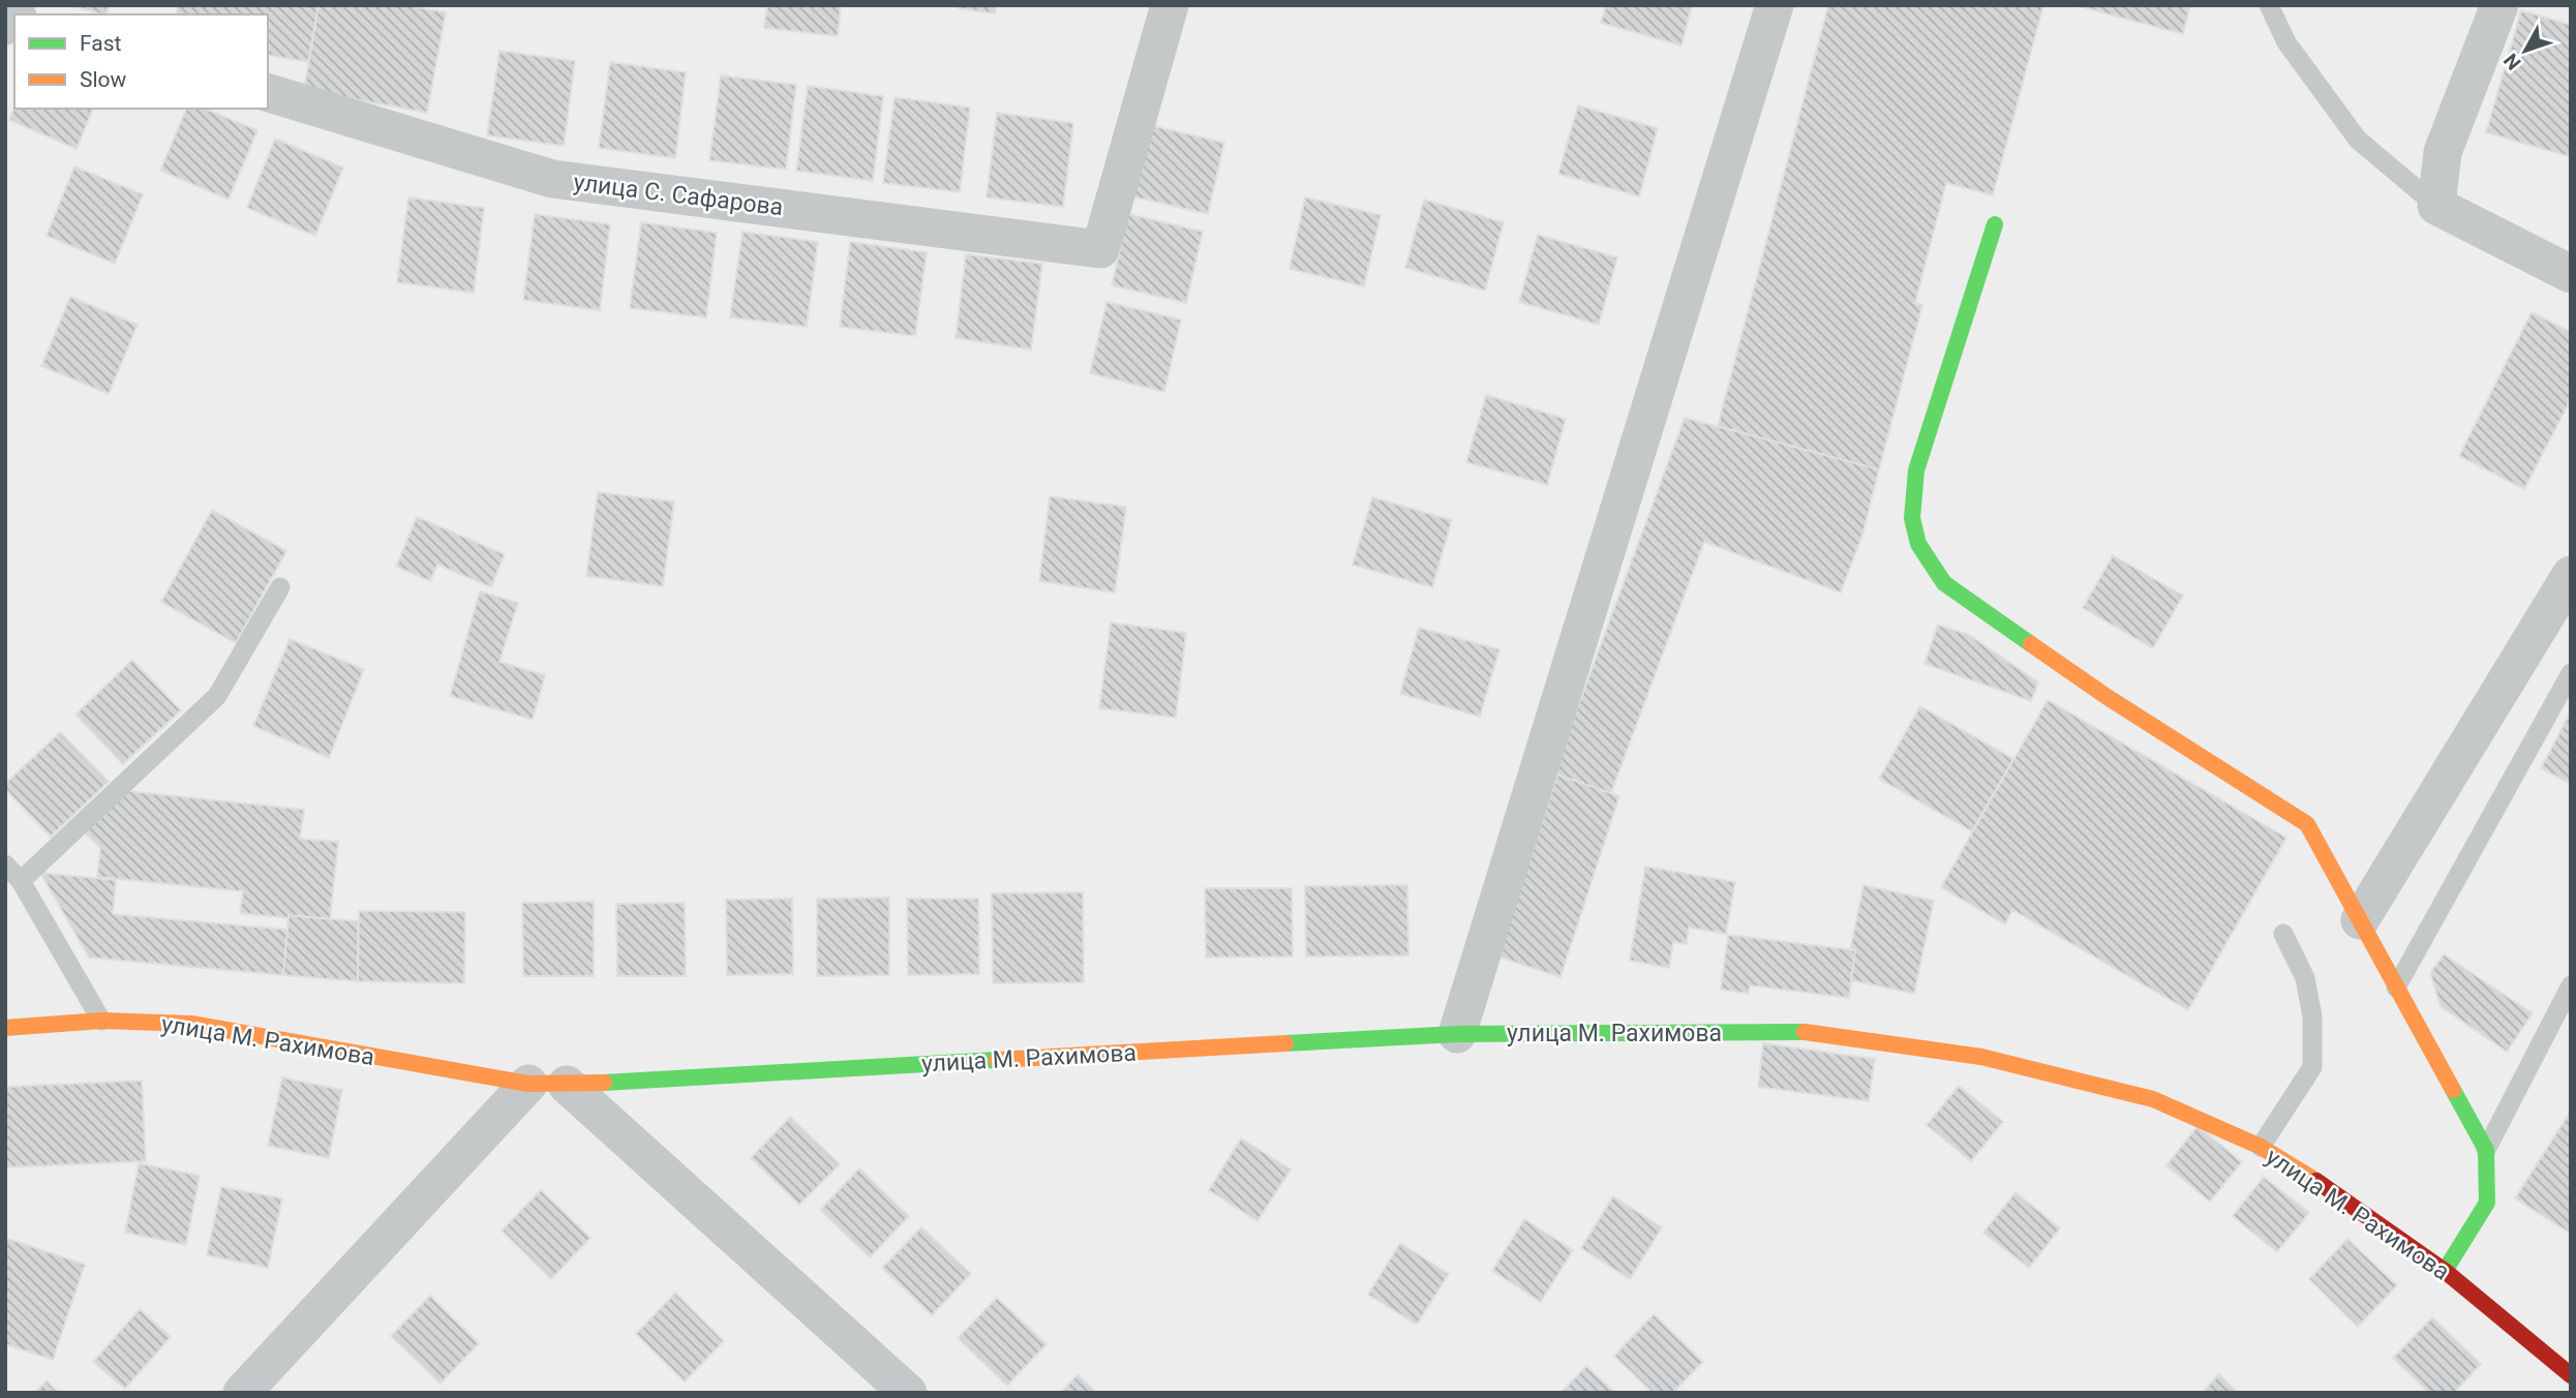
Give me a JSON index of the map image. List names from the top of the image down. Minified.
{"streets":{"street":["улица С. Сафарова","улица М. Рахимова"]},"legend":["Fast","Slow"],"north":"bottom left"}
